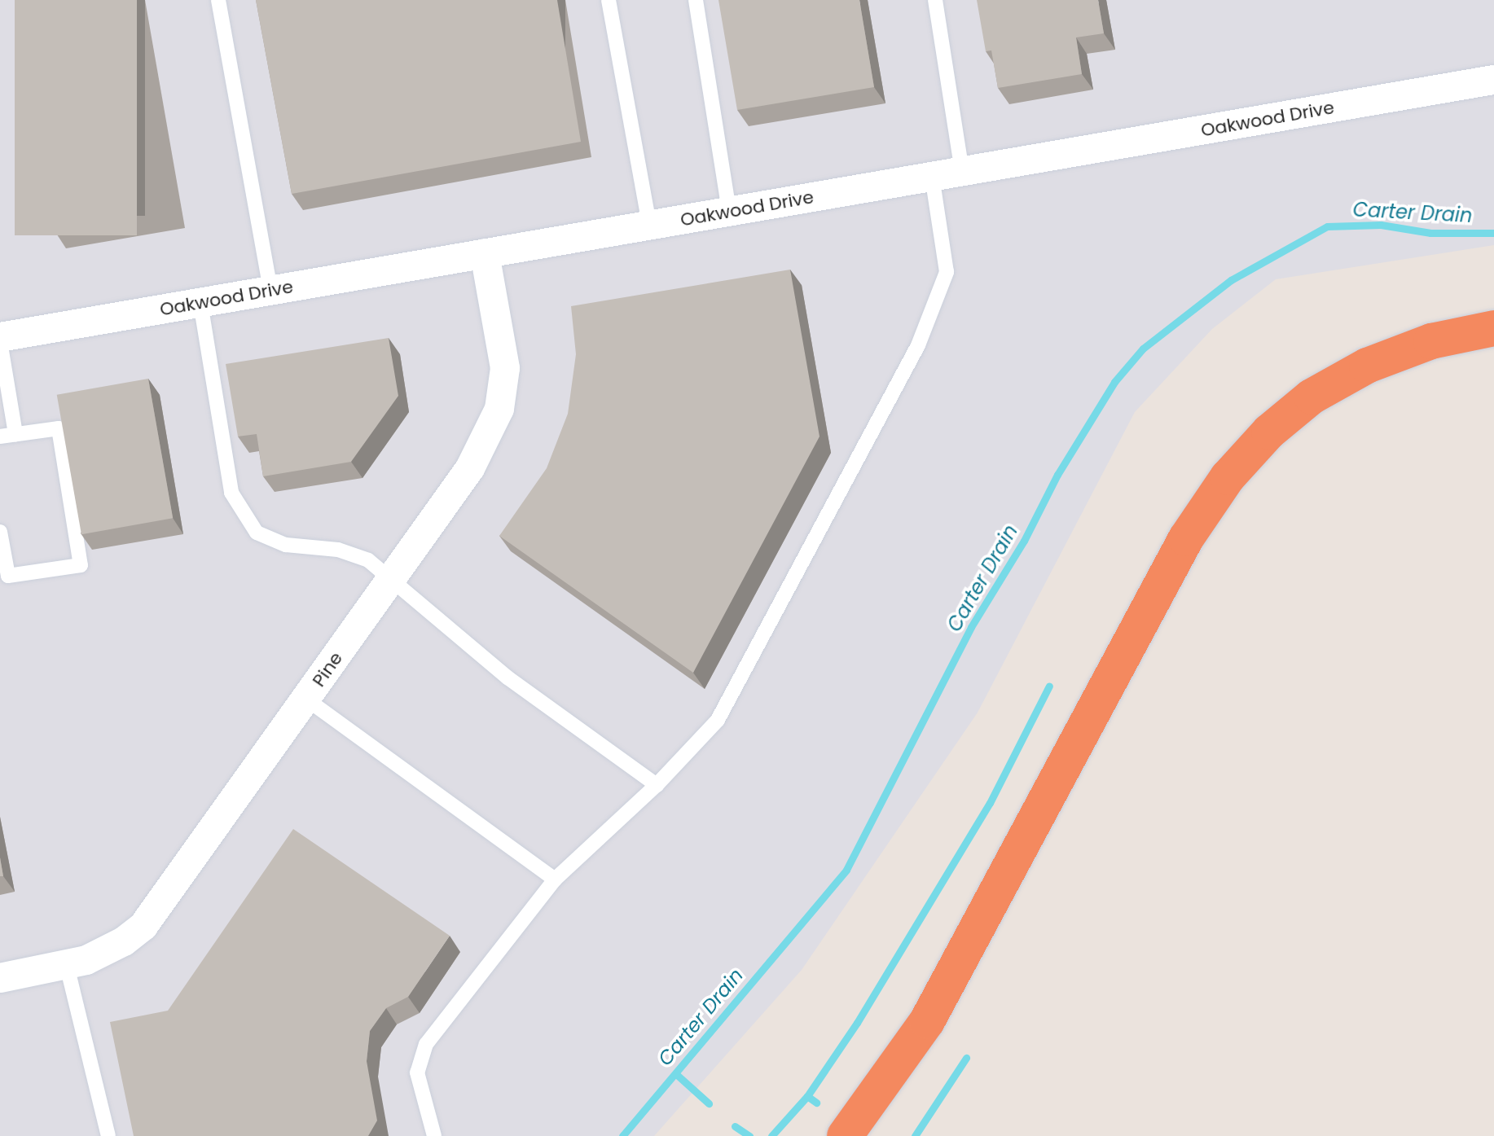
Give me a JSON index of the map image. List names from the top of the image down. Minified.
{"streets":{"street":["Oakwood Drive","Pine"]},"crossings":[["Oakwood Drive","Pine"]],"water":["Carter Drain"]}
